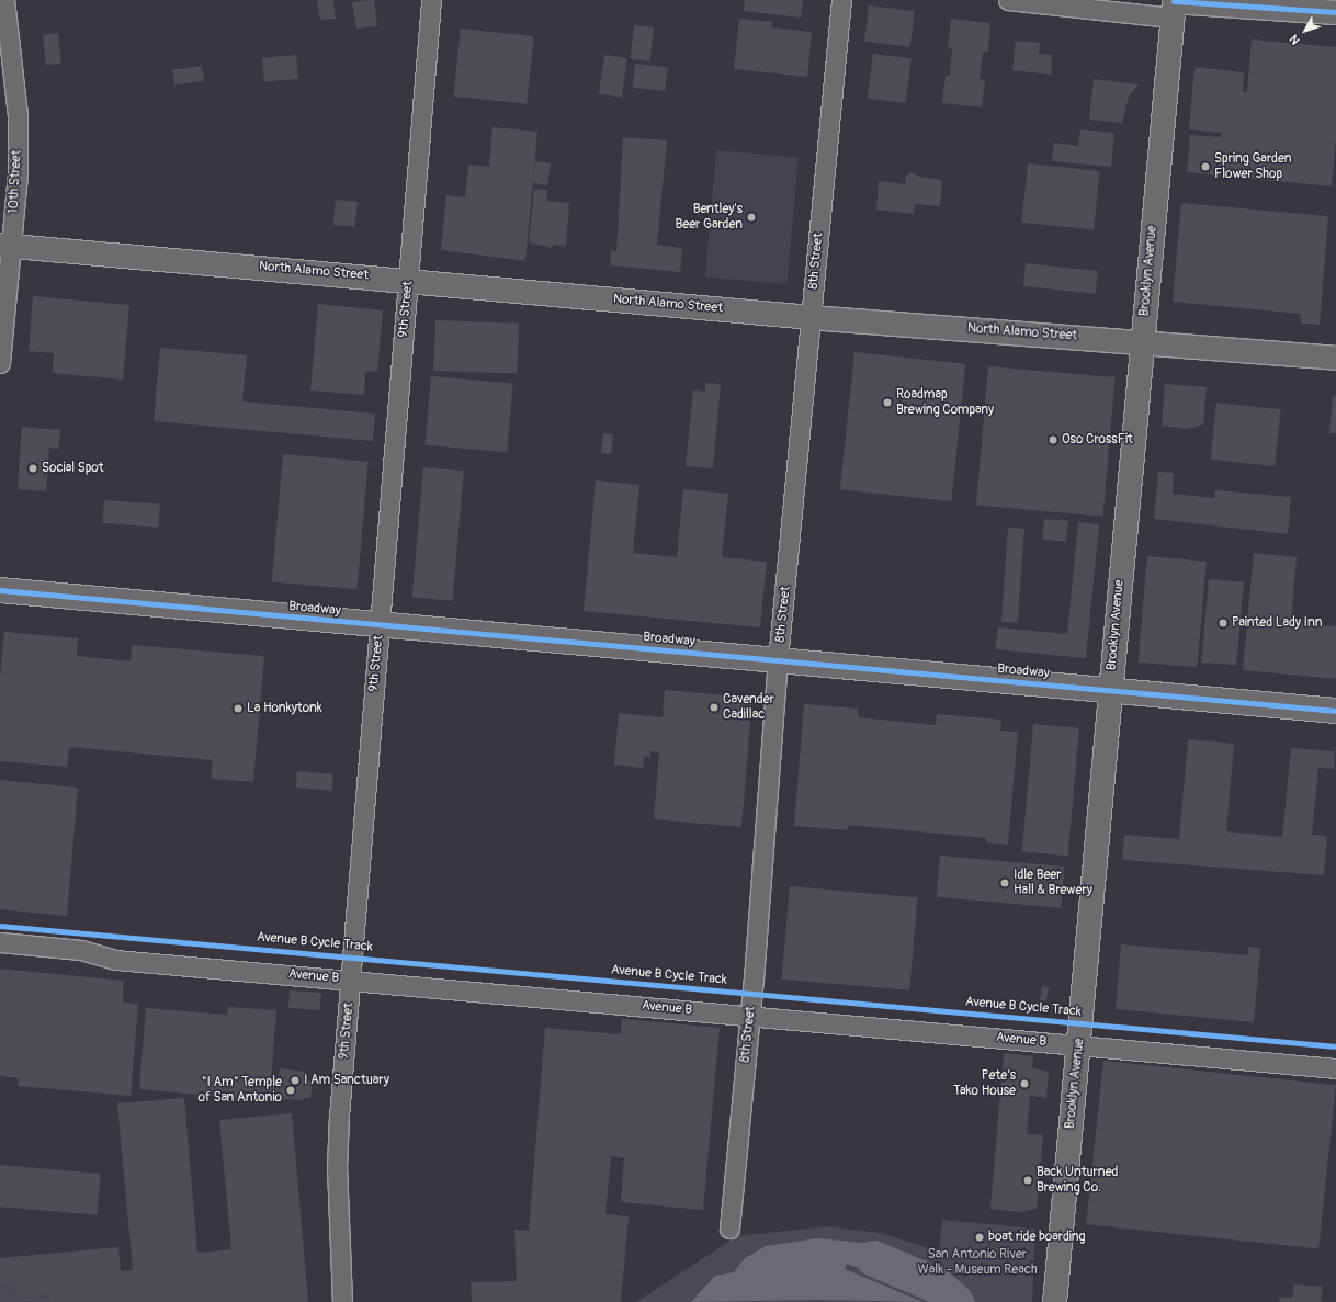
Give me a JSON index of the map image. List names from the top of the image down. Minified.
{"streets":{"main road":["Broadway"],"street":["10th Street","8th Street","North Alamo Street","Brooklyn Avenue","9th Street","Avenue B"],"cycle path":["Avenue B Cycle Track"]},"crossings":[["10th Street","North Alamo Street"],["8th Street","North Alamo Street"],["8th Street","Broadway"],["8th Street","Avenue B"],["North Alamo Street","Brooklyn Avenue"],["North Alamo Street","9th Street"],["Brooklyn Avenue","Broadway"],["Brooklyn Avenue","Avenue B"],["9th Street","Broadway"],["9th Street","Avenue B"]],"parks":["San Antonio River Walk - Museum Reach"],"places":["Spring Garden Flower Shop","Bentley's Beer Garden","Roadmap Brewing Company","Oso CrossFit","Social Spot","Painted Lady Inn","Cavender Cadillac","La Honkytonk","Idle Beer Hall & Brewery","I Am Sanctuary","Pete’s Tako House","\"I Am\" Temple of San Antonio","Back Unturned Brewing Co.","boat ride boarding"],"north":"bottom left"}
